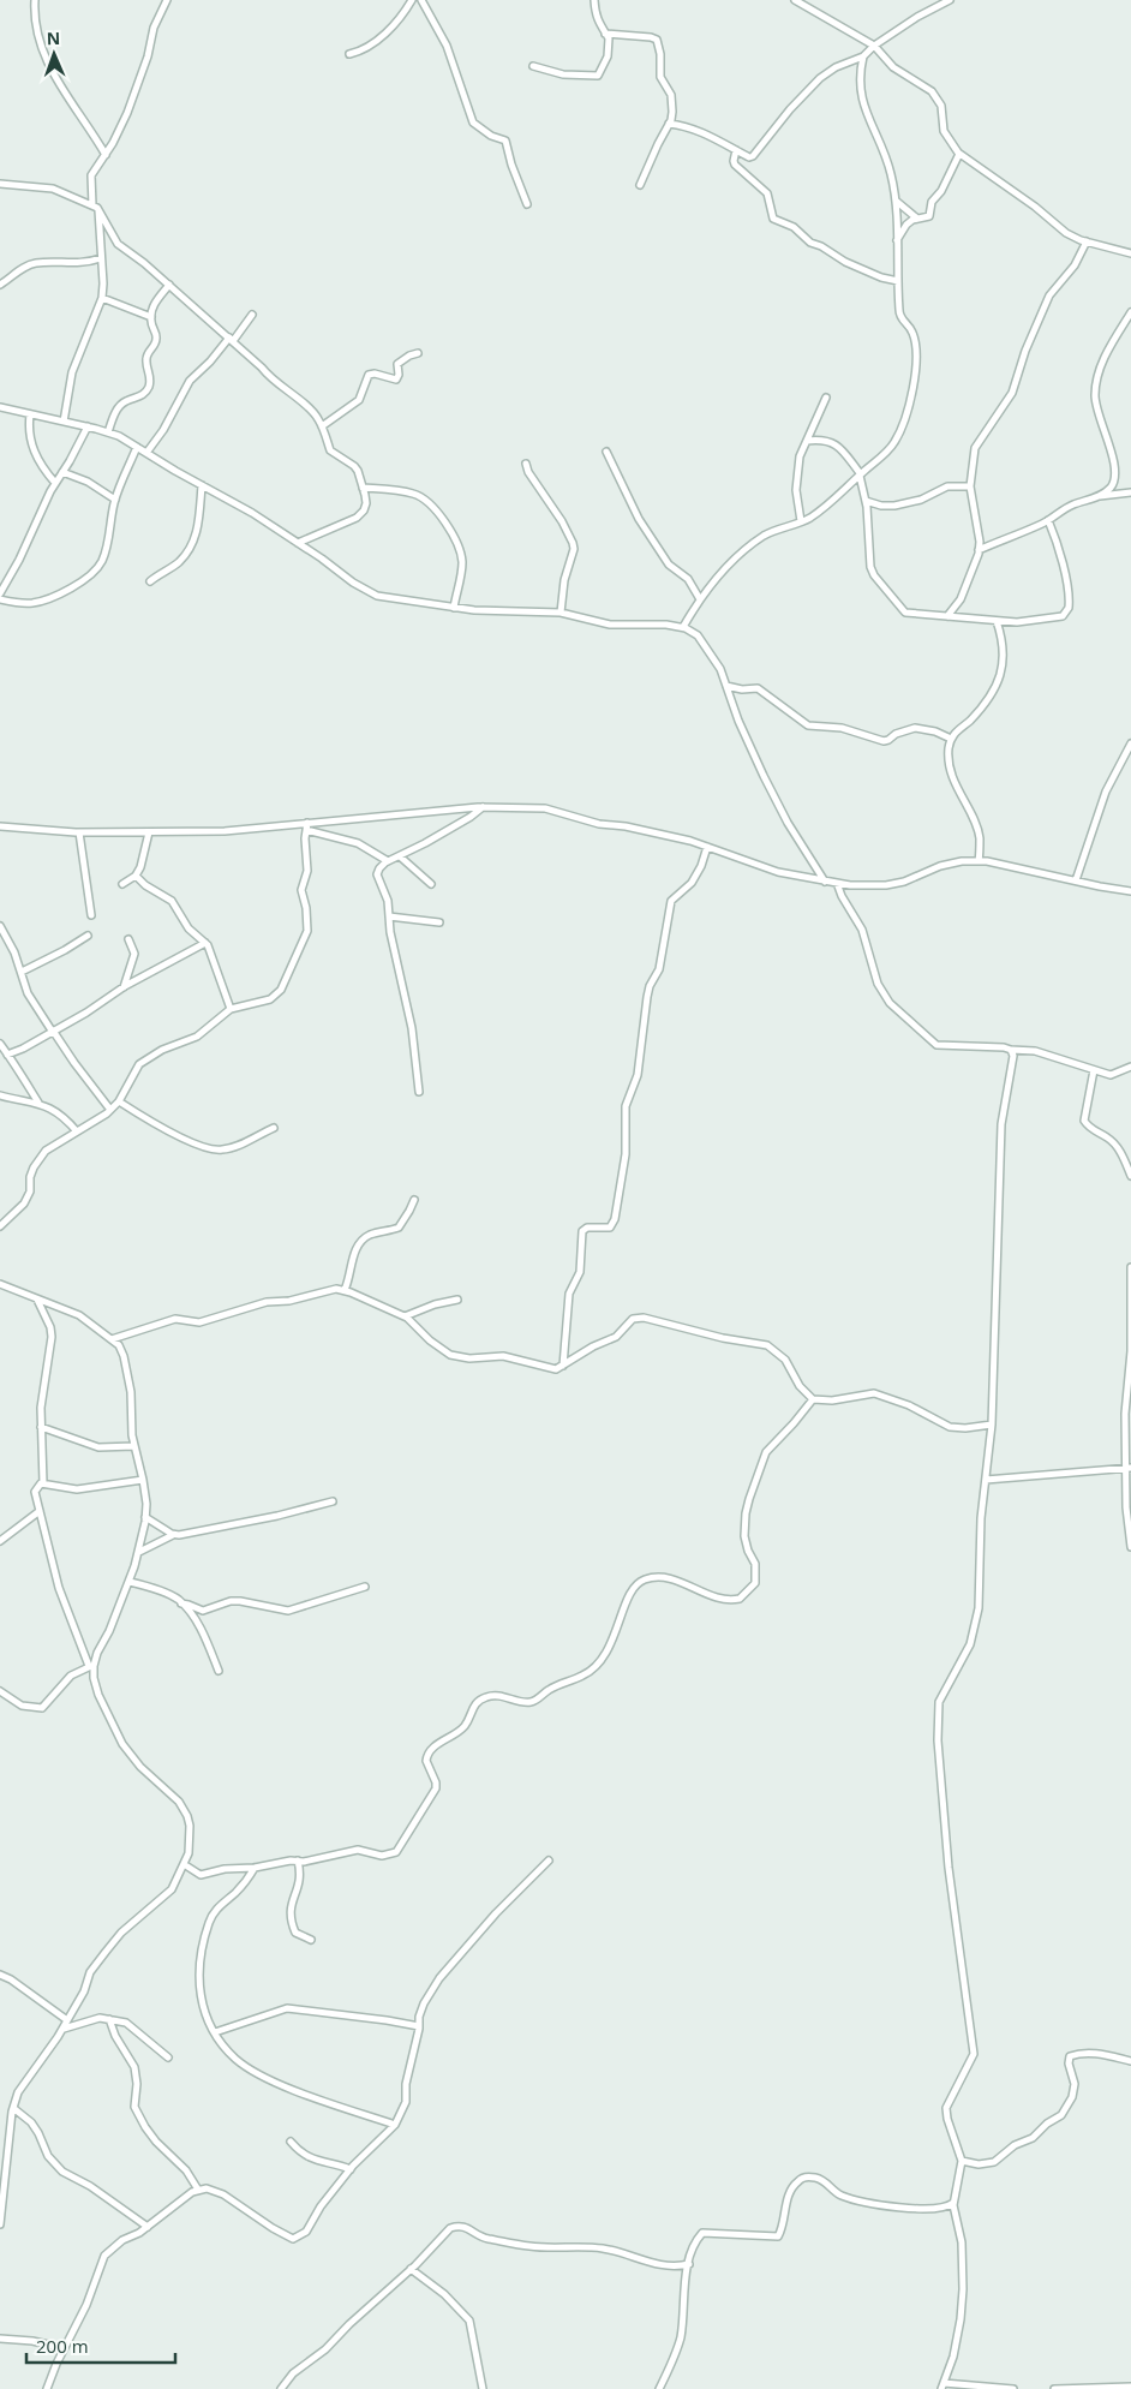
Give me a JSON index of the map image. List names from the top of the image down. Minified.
{"scale_bar":"200 m","north":"top"}
